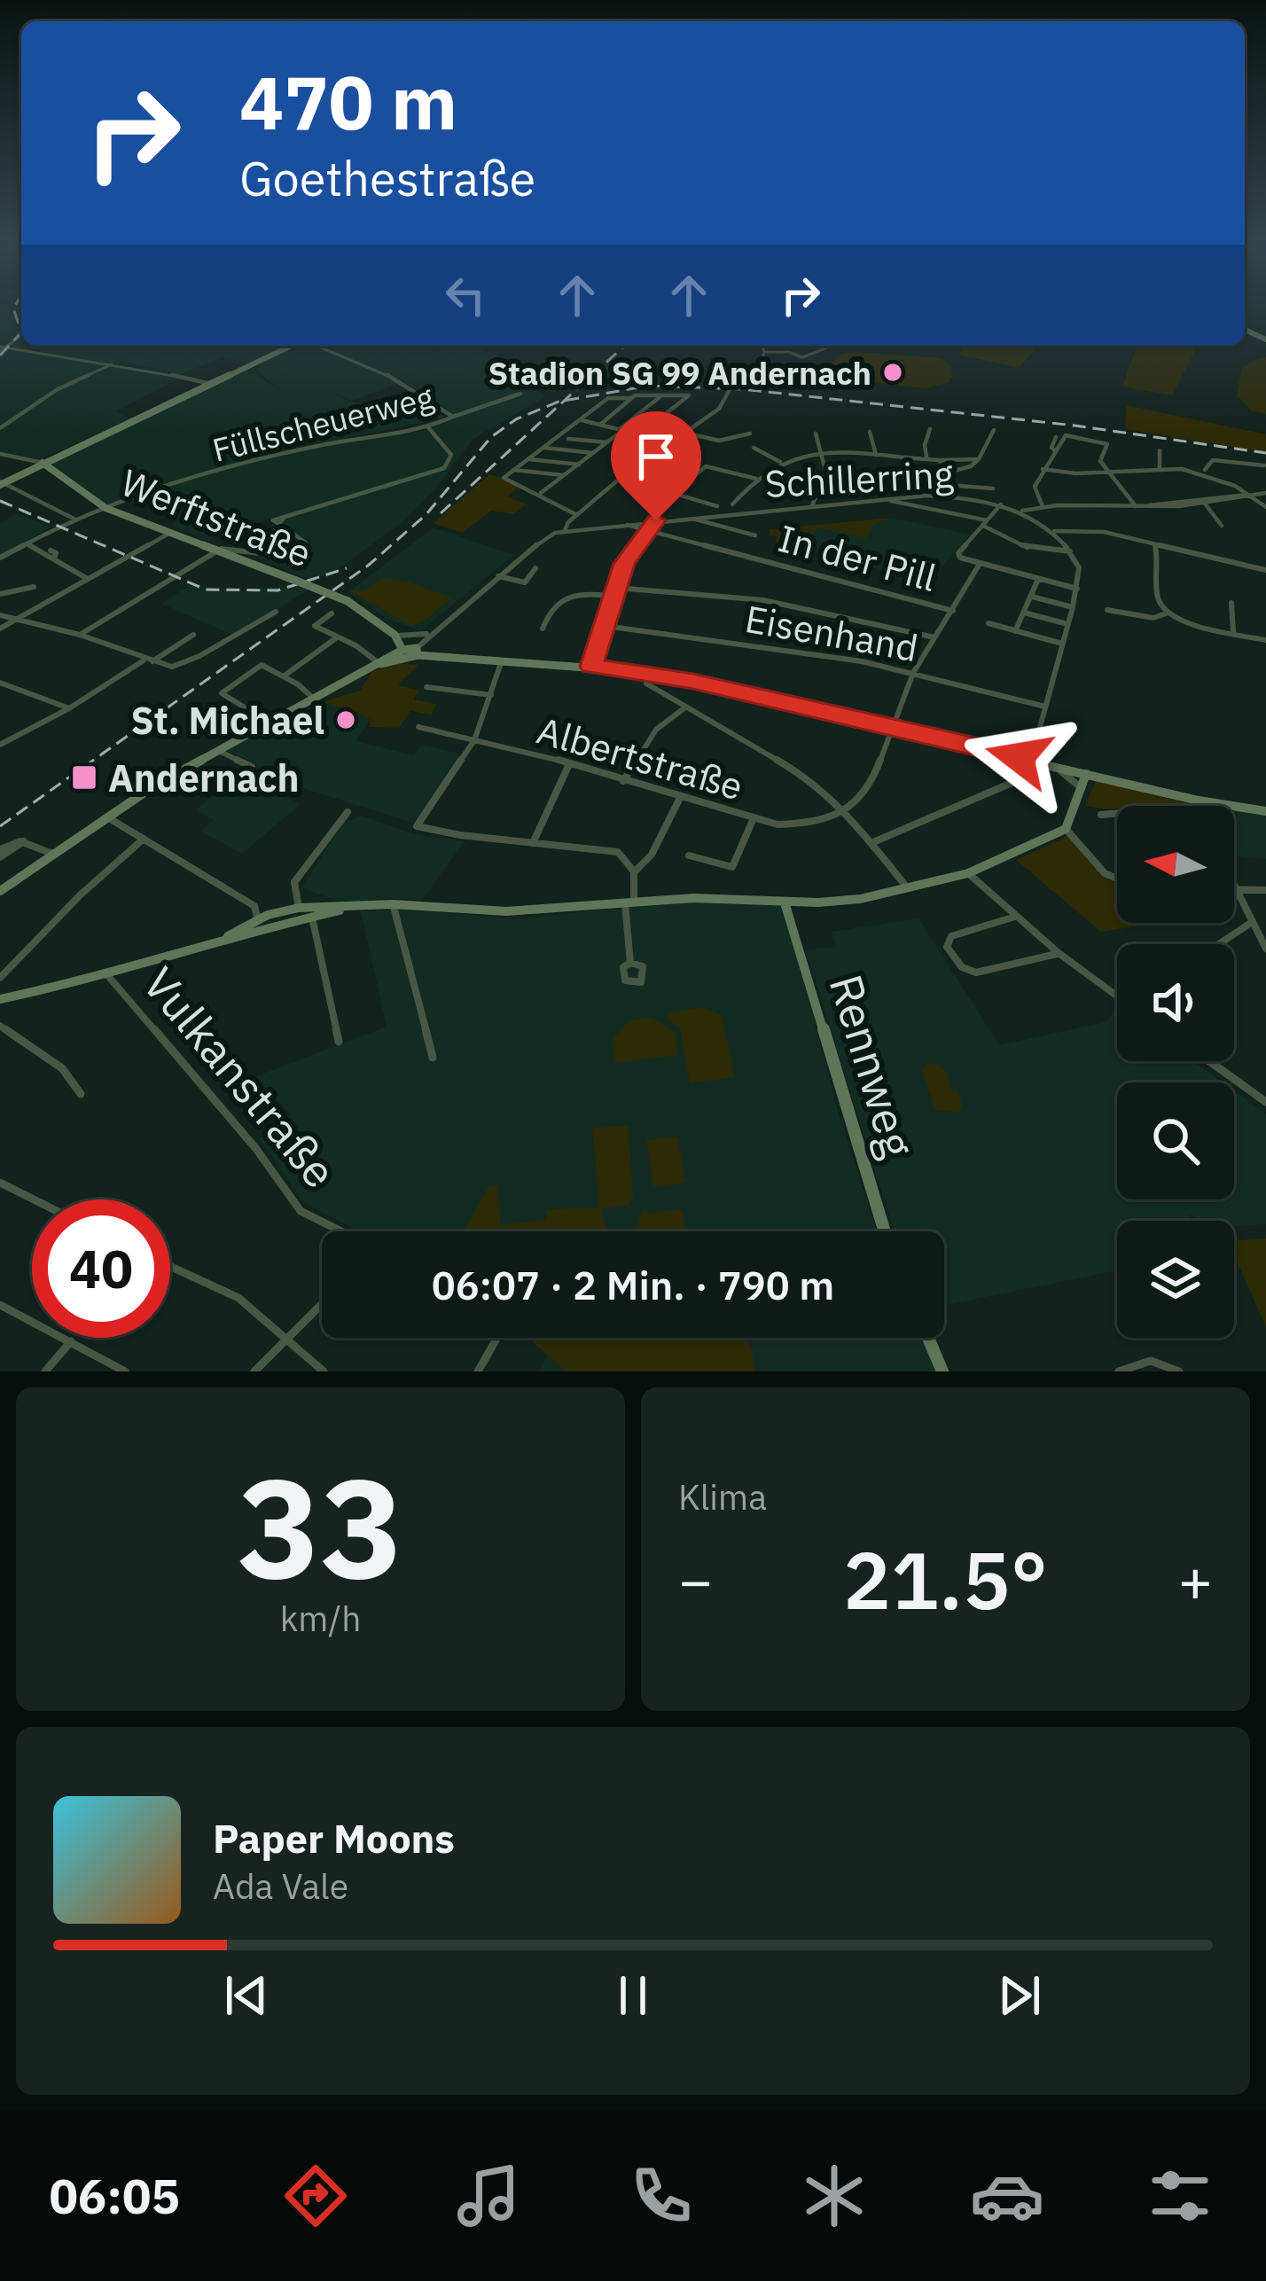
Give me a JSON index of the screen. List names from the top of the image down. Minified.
{"streets":{"street":["Füllscheuerweg","Schillerring","Werftstraße","In der Pill","Eisenhand","Albertstraße","Rennweg","Vulkanstraße"]},"crossings":[["Füllscheuerweg","Werftstraße"],["Schillerring","Werftstraße"],["Schillerring","In der Pill"]],"places":{"other":["Stadion SG 99 Andernach","St. Michael"],"transit":["Andernach"]},"north":"left","page":{"turn":["470 m","Goethestraße"],"limit":"40","trip":"06:07 · 2 Min. · 790 m","tile":[["33","km/h"],"Klima"],"heat":["−","21.5°","+"],"song":["Paper Moons","Ada Vale"],"tabs":"06:05"}}
